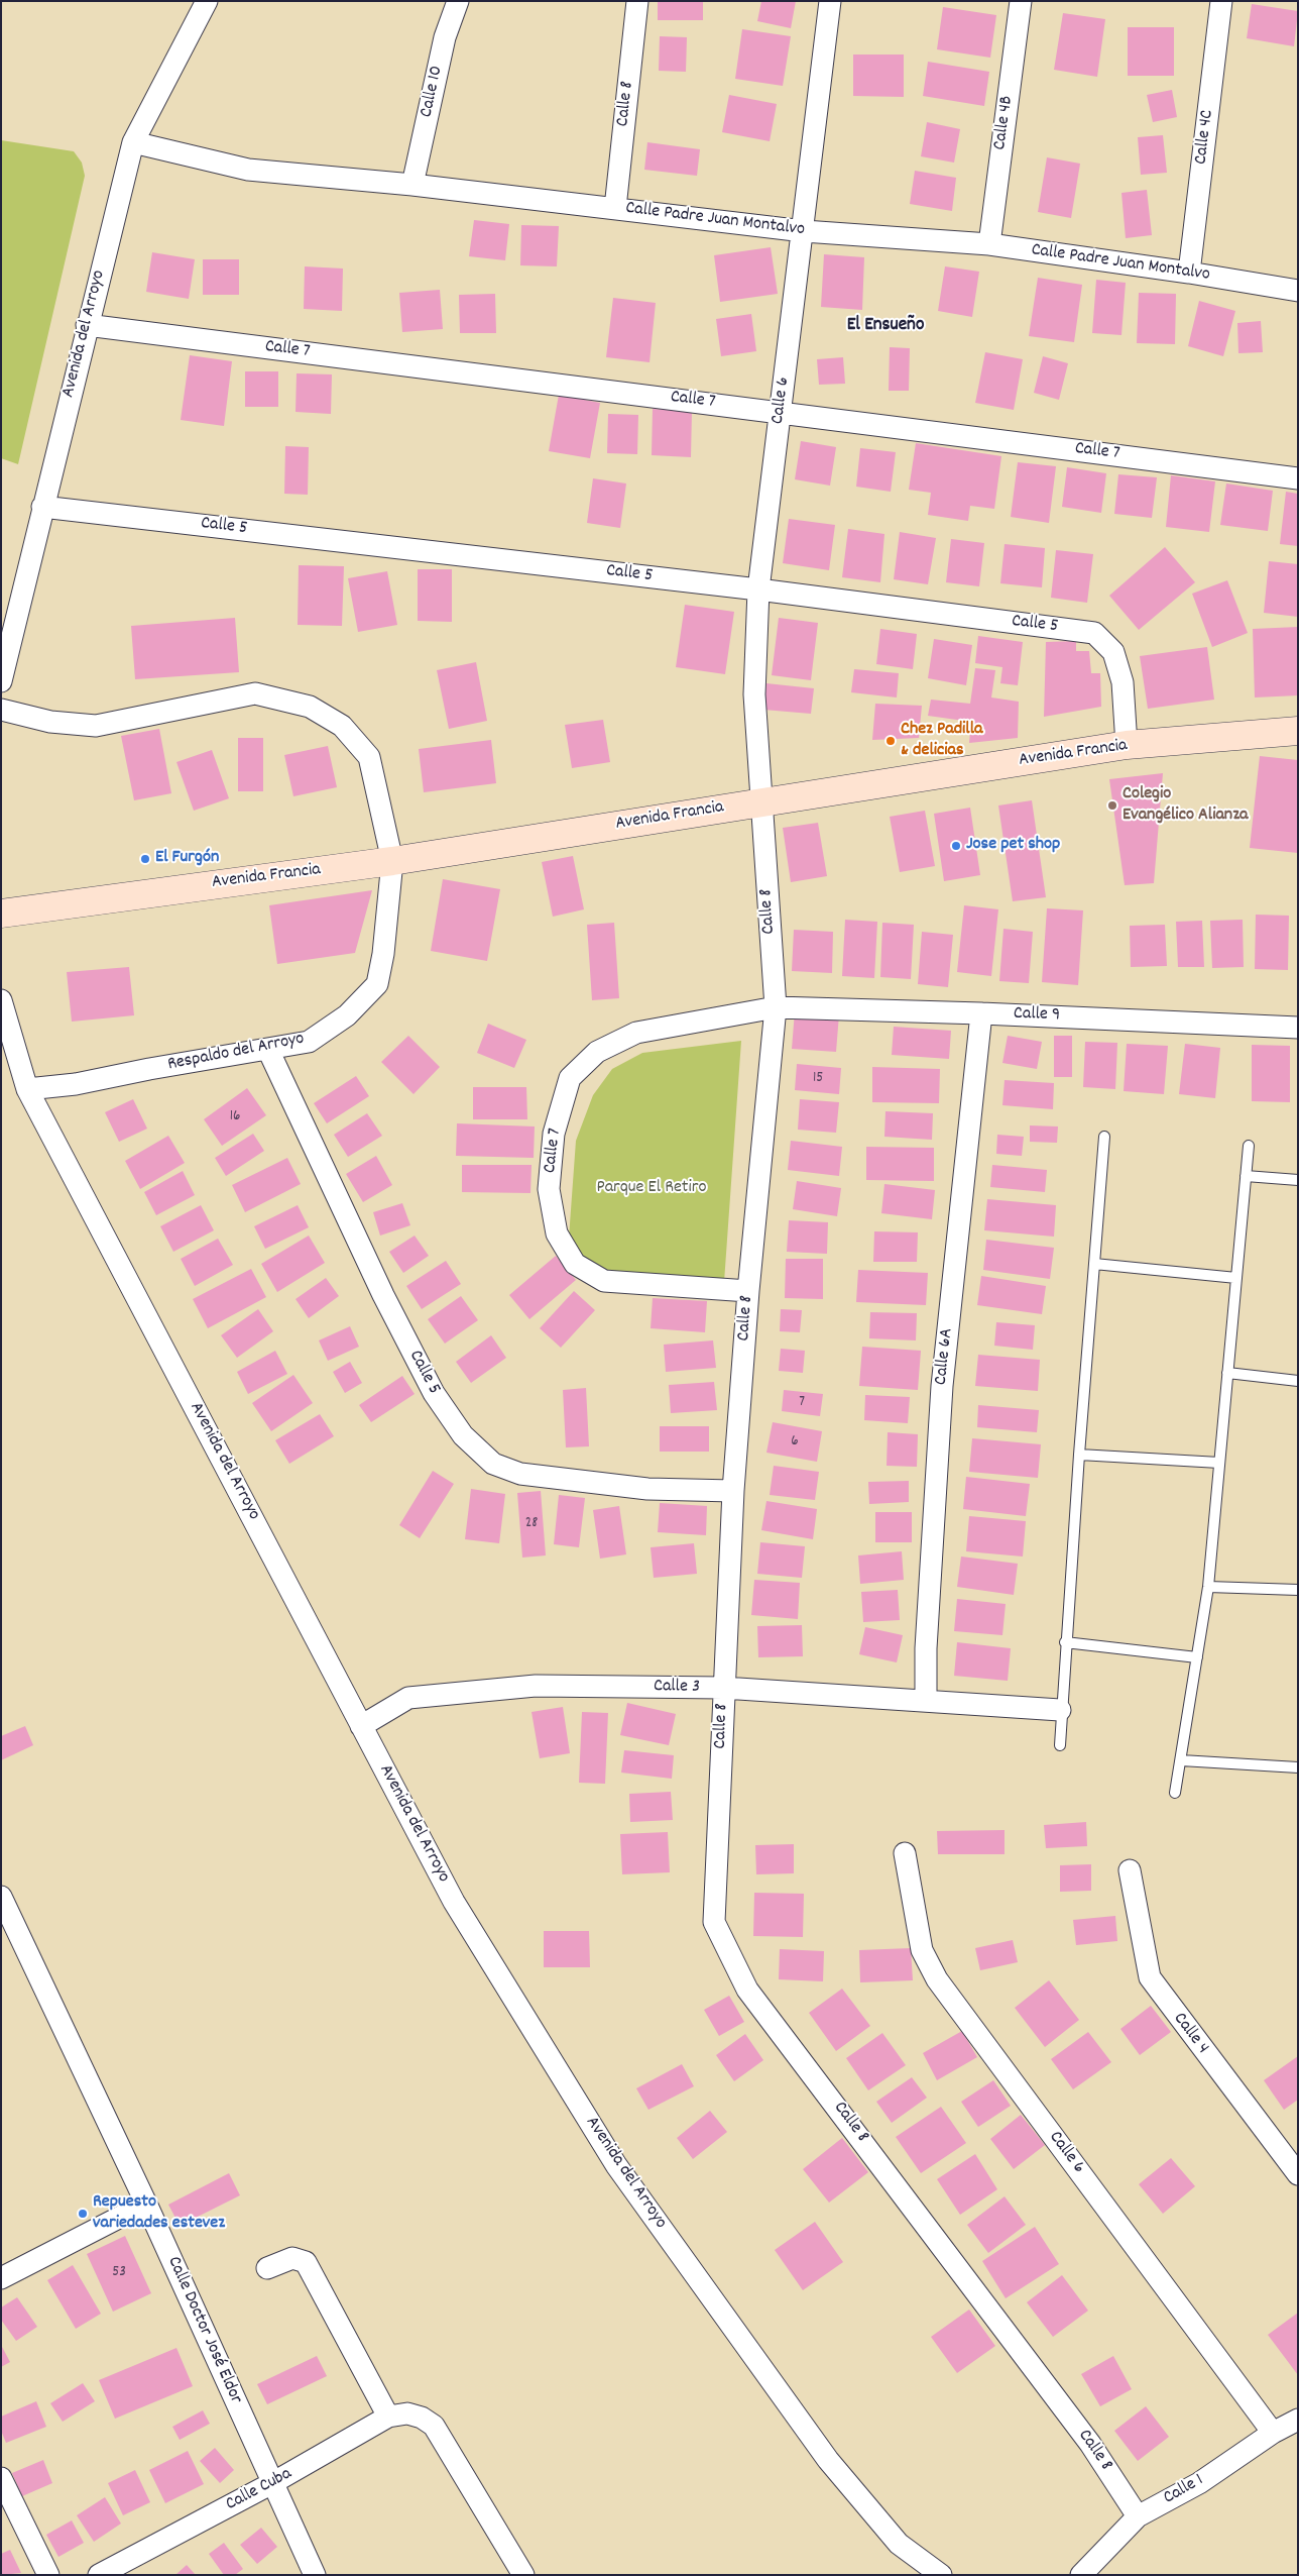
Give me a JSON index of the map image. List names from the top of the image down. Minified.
{"streets":{"main road":["Avenida Francia"],"street":["Calle 10","Calle 8","Calle 4B","Calle 4C","Calle Padre Juan Montalvo","Avenida del Arroyo","Calle 7","Calle 6","Calle 5","Calle 9","Respaldo del Arroyo","Calle 6A","Calle 3","Calle 4","Calle Doctor José Eldor","Calle Cuba","Calle 1"]},"crossings":[["Calle 10","Calle Padre Juan Montalvo"],["Calle 8","Calle Padre Juan Montalvo"],["Calle 8","Calle 7"],["Calle 8","Calle 6"],["Calle 8","Calle 5"],["Calle 8","Avenida Francia"],["Calle 8","Calle 9"],["Calle 8","Calle 3"],["Calle 8","Calle 1"],["Calle 4B","Calle Padre Juan Montalvo"],["Calle 4C","Calle Padre Juan Montalvo"],["Calle Padre Juan Montalvo","Avenida del Arroyo"],["Calle Padre Juan Montalvo","Calle 6"],["Avenida del Arroyo","Calle 7"],["Avenida del Arroyo","Calle 5"],["Avenida del Arroyo","Respaldo del Arroyo"],["Avenida del Arroyo","Calle 3"],["Calle 7","Calle 6"],["Calle 7","Calle 9"],["Calle 6","Calle 5"],["Calle 6","Avenida Francia"],["Calle 6","Calle 1"],["Calle 5","Avenida Francia"],["Calle 5","Respaldo del Arroyo"],["Avenida Francia","Respaldo del Arroyo"],["Calle 9","Calle 6A"],["Calle 6A","Calle 3"],["Calle Doctor José Eldor","Calle Cuba"]],"districts":["El Ensueño"],"parks":["Parque El Retiro"],"places":["Chez Padilla & delicias","Colegio Evangélico Alianza","Jose pet shop","El Furgón","Repuesto variedades estevez"],"house_numbers":["15","16","7","6","28","53"]}
